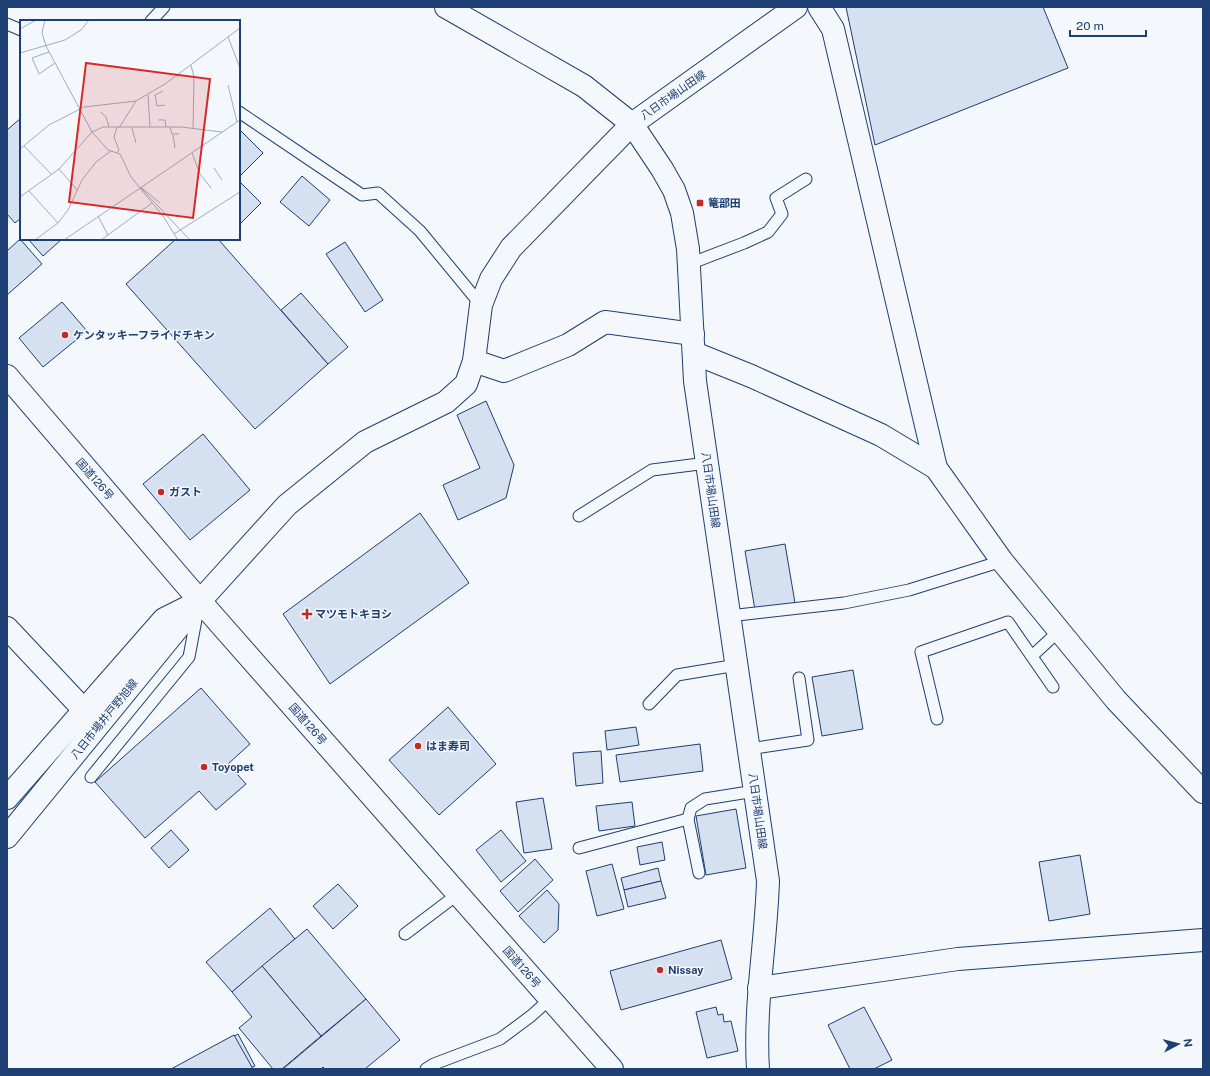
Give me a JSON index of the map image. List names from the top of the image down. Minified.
{"streets":{"main road":["八日市場山田線","国道126号","八日市場井戸野旭線"]},"crossings":[["八日市場山田線","八日市場井戸野旭線"],["国道126号","八日市場井戸野旭線"]],"places":{"transit":["篭部田"],"other":["ケンタッキーフライドチキン","ガスト","はま寿司","Toyopet","Nissay"],"health":["マツモトキヨシ"]},"scale_bar":"20 m","north":"right"}
